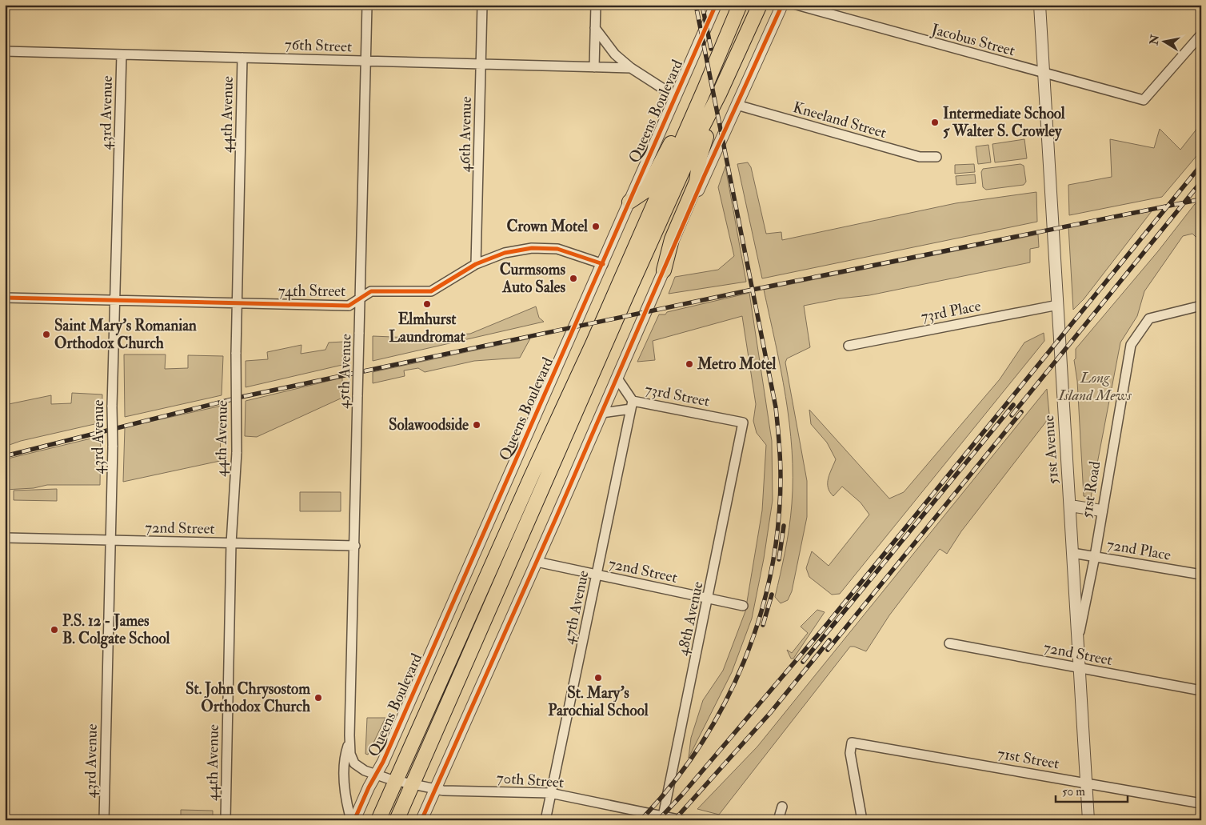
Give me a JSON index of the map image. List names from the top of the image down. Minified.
{"streets":{"main road":["Queens Boulevard"],"street":["Jacobus Street","76th Street","43rd Avenue","44th Avenue","Kneeland Street","46th Avenue","74th Street","73rd Place","45th Avenue","73rd Street","51st Avenue","51st Road","72nd Street","72nd Place","47th Avenue","48th Avenue","71st Street","70th Street"]},"crossings":[["Jacobus Street","51st Avenue"],["76th Street","43rd Avenue"],["76th Street","44th Avenue"],["76th Street","46th Avenue"],["76th Street","45th Avenue"],["Queens Boulevard","74th Street"],["Queens Boulevard","45th Avenue"],["Queens Boulevard","70th Street"],["43rd Avenue","74th Street"],["43rd Avenue","72nd Street"],["44th Avenue","74th Street"],["44th Avenue","72nd Street"],["46th Avenue","74th Street"],["74th Street","45th Avenue"],["73rd Place","51st Avenue"],["45th Avenue","72nd Street"],["45th Avenue","70th Street"],["73rd Street","47th Avenue"],["73rd Street","48th Avenue"],["51st Avenue","51st Road"],["51st Avenue","72nd Street"],["51st Avenue","72nd Place"],["51st Avenue","71st Street"],["51st Road","72nd Place"],["72nd Street","47th Avenue"],["72nd Street","48th Avenue"],["47th Avenue","70th Street"],["48th Avenue","70th Street"]],"parks":["Long Island Mews"],"places":["Intermediate School 5 Walter S. Crowley","Crown Motel","Curmsoms Auto Sales","Elmhurst Laundromat","Saint Mary's Romanian Orthodox Church","Metro Motel","Solawoodside","P.S. 12 - James B. Colgate School","St. Mary's Parochial School","St. John Chrysostom Orthodox Church"],"scale_bar":"50 m","north":"left"}
